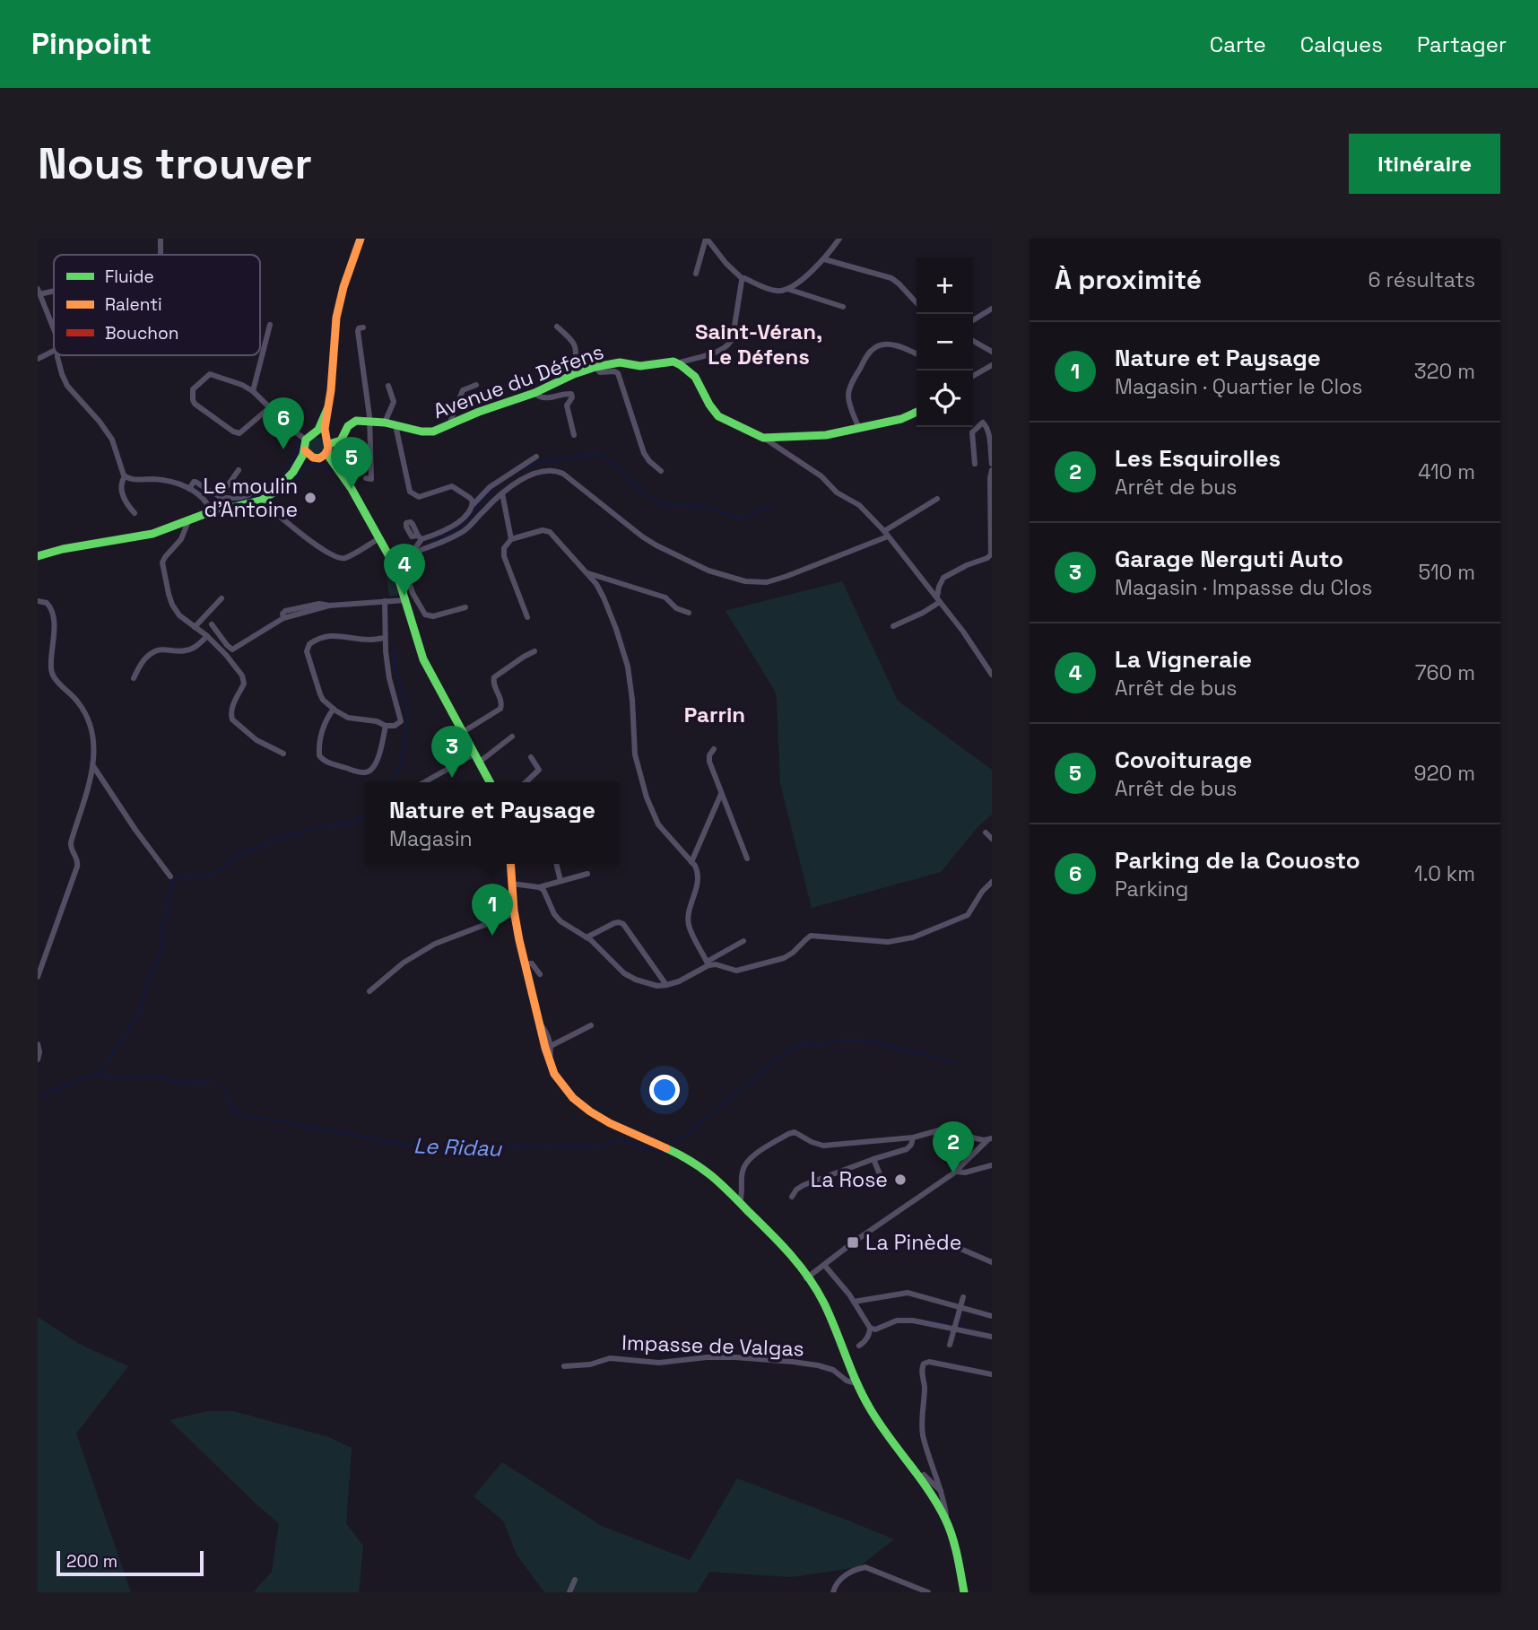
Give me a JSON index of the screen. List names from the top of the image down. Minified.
{"streets":{"main road":["Avenue du Défens"],"street":["Impasse de Valgas"]},"districts":["Saint-Véran, Le Défens","Parrin"],"water":["Le Ridau"],"places":{"other":["Le moulin d'Antoine","La Rose"],"transit":["La Pinède"]},"legend":["Fluide","Ralenti","Bouchon"],"scale_bar":"200 m","page":{"header":"Pinpoint","nav":["Carte","Calques","Partager"],"buttons":"Itinéraire","title":"Nous trouver","heading":["À proximité","6 résultats"],"map_buttons":["+","−"],"list":[{"mark":"1","name":"Nature et Paysage","note":"Magasin · Quartier le Clos","value":"320 m"},{"mark":"2","name":"Les Esquirolles","note":"Arrêt de bus","value":"410 m"},{"mark":"3","name":"Garage Nerguti Auto","note":"Magasin · Impasse du Clos","value":"510 m"},{"mark":"4","name":"La Vigneraie","note":"Arrêt de bus","value":"760 m"},{"mark":"5","name":"Covoiturage","note":"Arrêt de bus","value":"920 m"},{"mark":"6","name":"Parking de la Couosto","note":"Parking","value":"1.0 km"}],"pins":["6","5","4","3","1","2"],"popup":["Nature et Paysage","Magasin"],"scale":"200 m"}}
